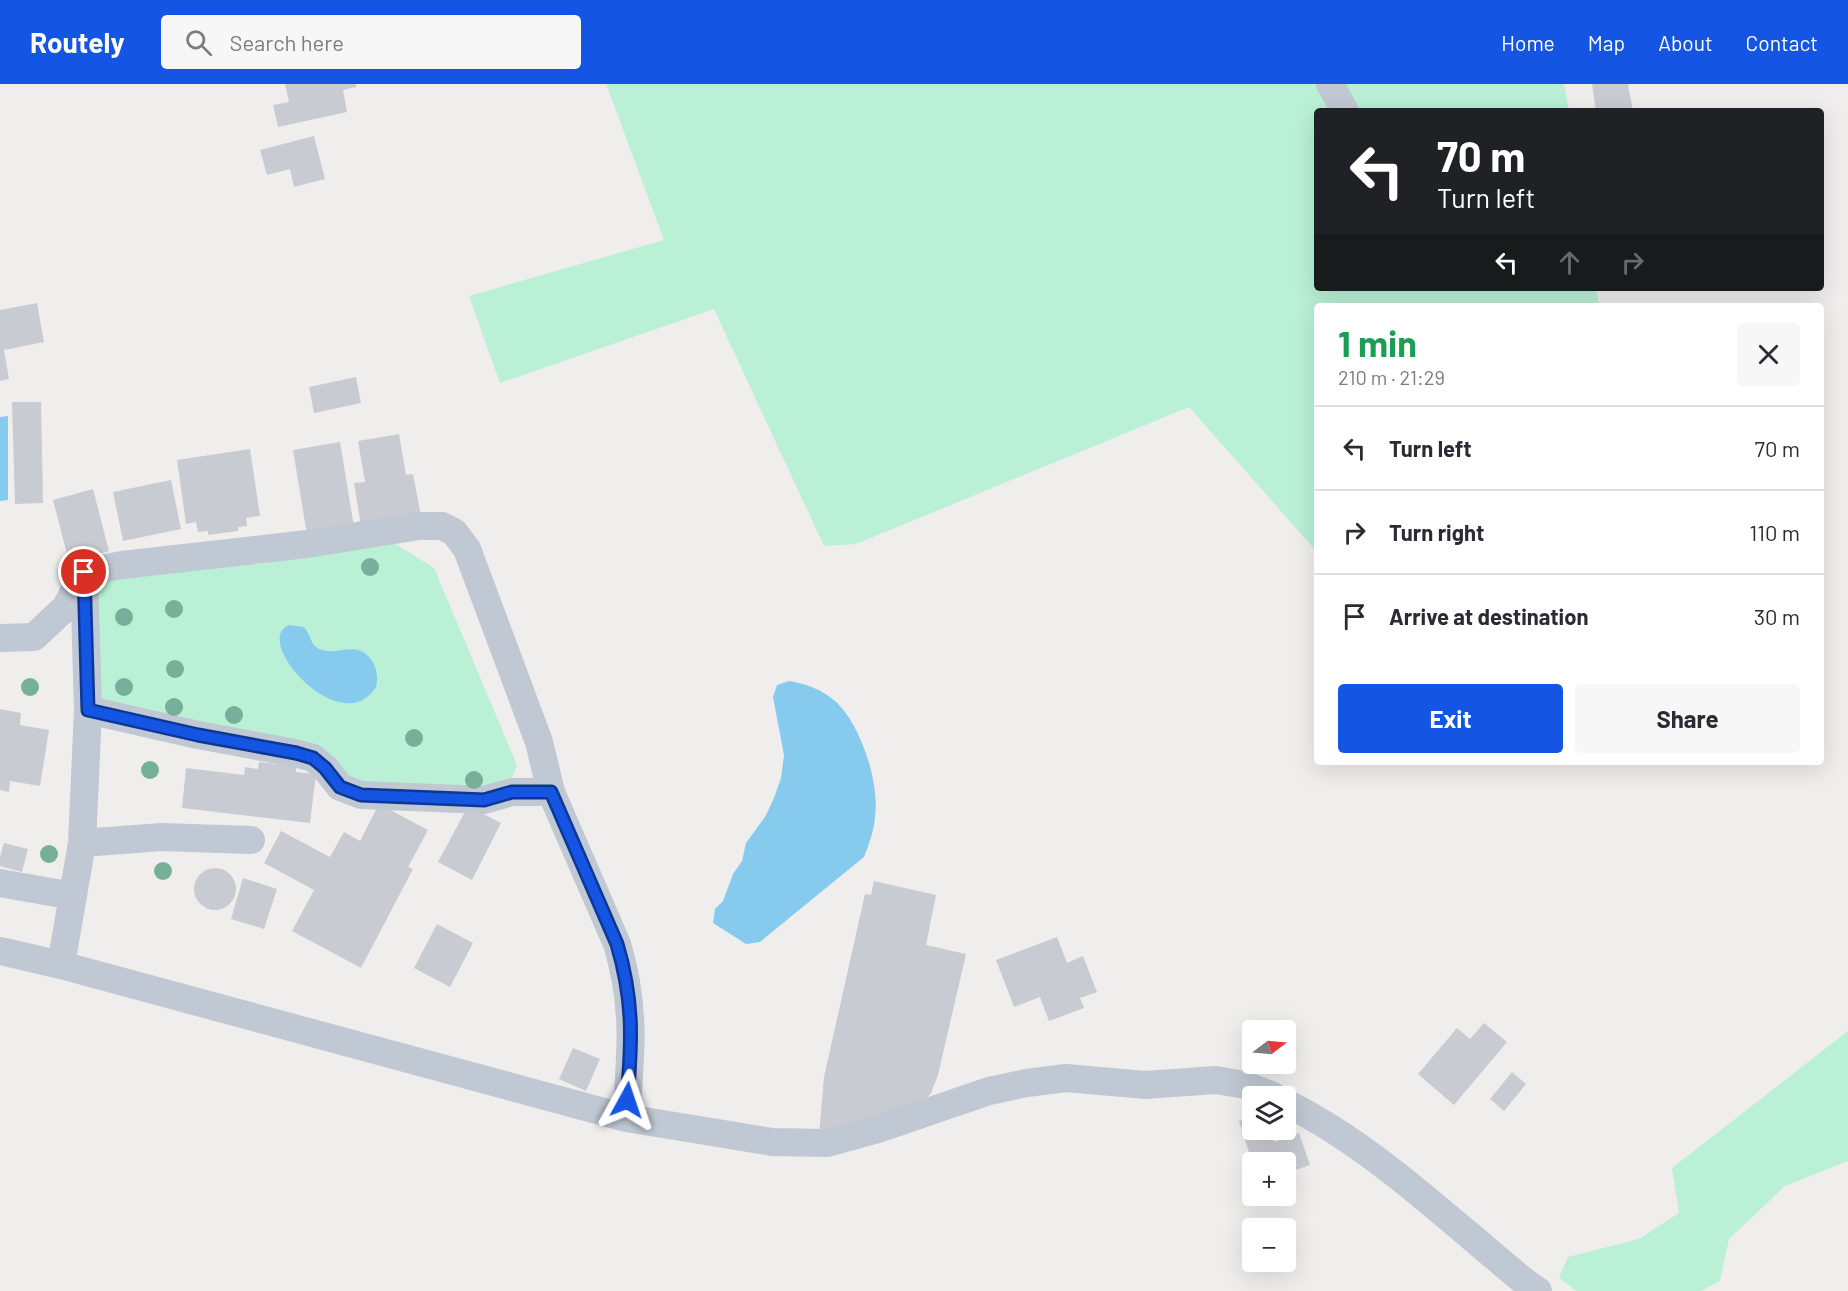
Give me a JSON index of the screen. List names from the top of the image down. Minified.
{"north":"right","page":{"header":"Routely","search":"Search here","nav":["Home","Map","About","Contact"],"turn":["70 m","Turn left"],"heading":["1 min","210 m · 21:29"],"list":[{"name":"Turn left","value":"70 m"},{"name":"Turn right","value":"110 m"},{"name":"Arrive at destination","value":"30 m"}],"buttons":["Exit","Share"],"map_buttons":["+","−"]}}
